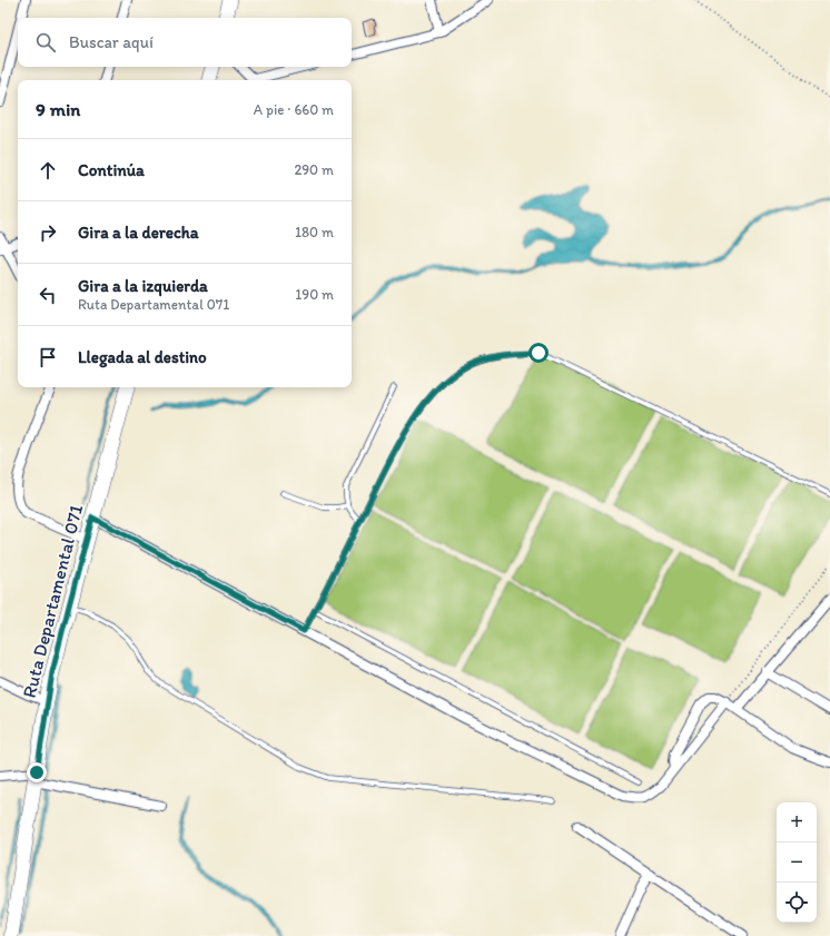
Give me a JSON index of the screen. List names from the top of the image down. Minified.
{"streets":{"main road":["Ruta Departamental 071"]},"page":{"search":"Buscar aquí","heading":["9 min","A pie · 660 m"],"list":[["Continúa","290 m"],["Gira a la derecha","180 m"],["Gira a la izquierda","Ruta Departamental 071","190 m"],"Llegada al destino"],"map_buttons":["+","−"]}}
